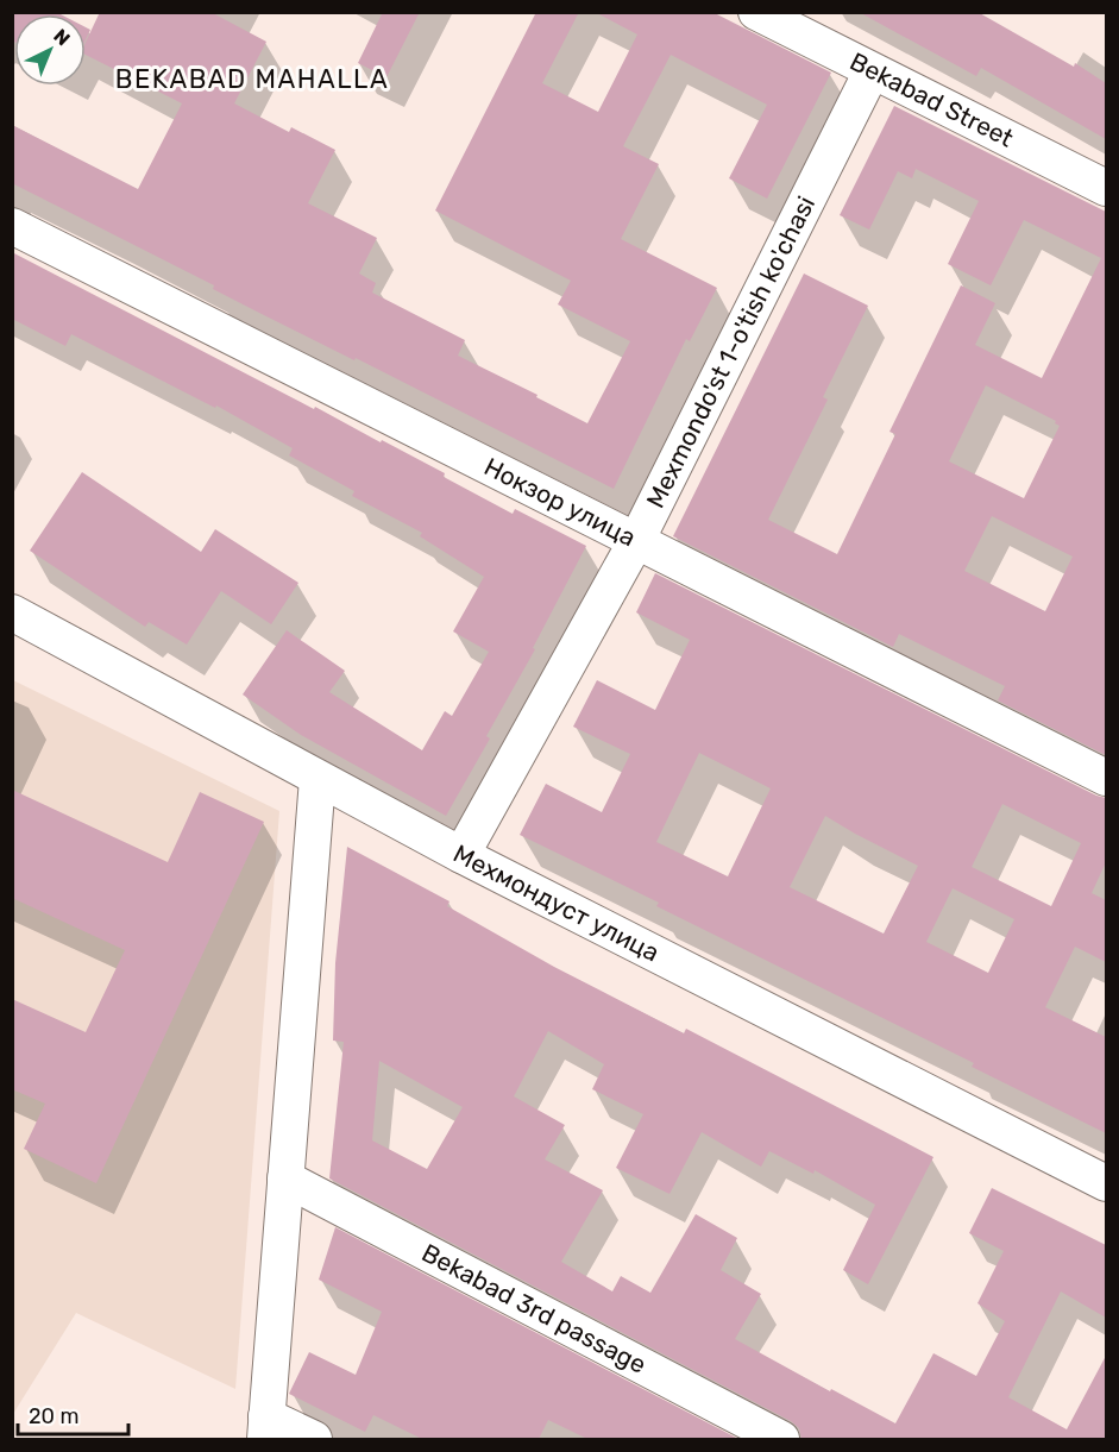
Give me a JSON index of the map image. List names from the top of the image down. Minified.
{"streets":{"street":["Bekabad Street","Mexmondo'st 1-o'tish ko'chasi","Нокзор улица","Мехмондуст улица","Bekabad 3rd passage"]},"crossings":[["Bekabad Street","Mexmondo'st 1-o'tish ko'chasi"],["Mexmondo'st 1-o'tish ko'chasi","Нокзор улица"],["Mexmondo'st 1-o'tish ko'chasi","Мехмондуст улица"]],"districts":["BEKABAD MAHALLA"],"scale_bar":"20 m","north":"top right"}
